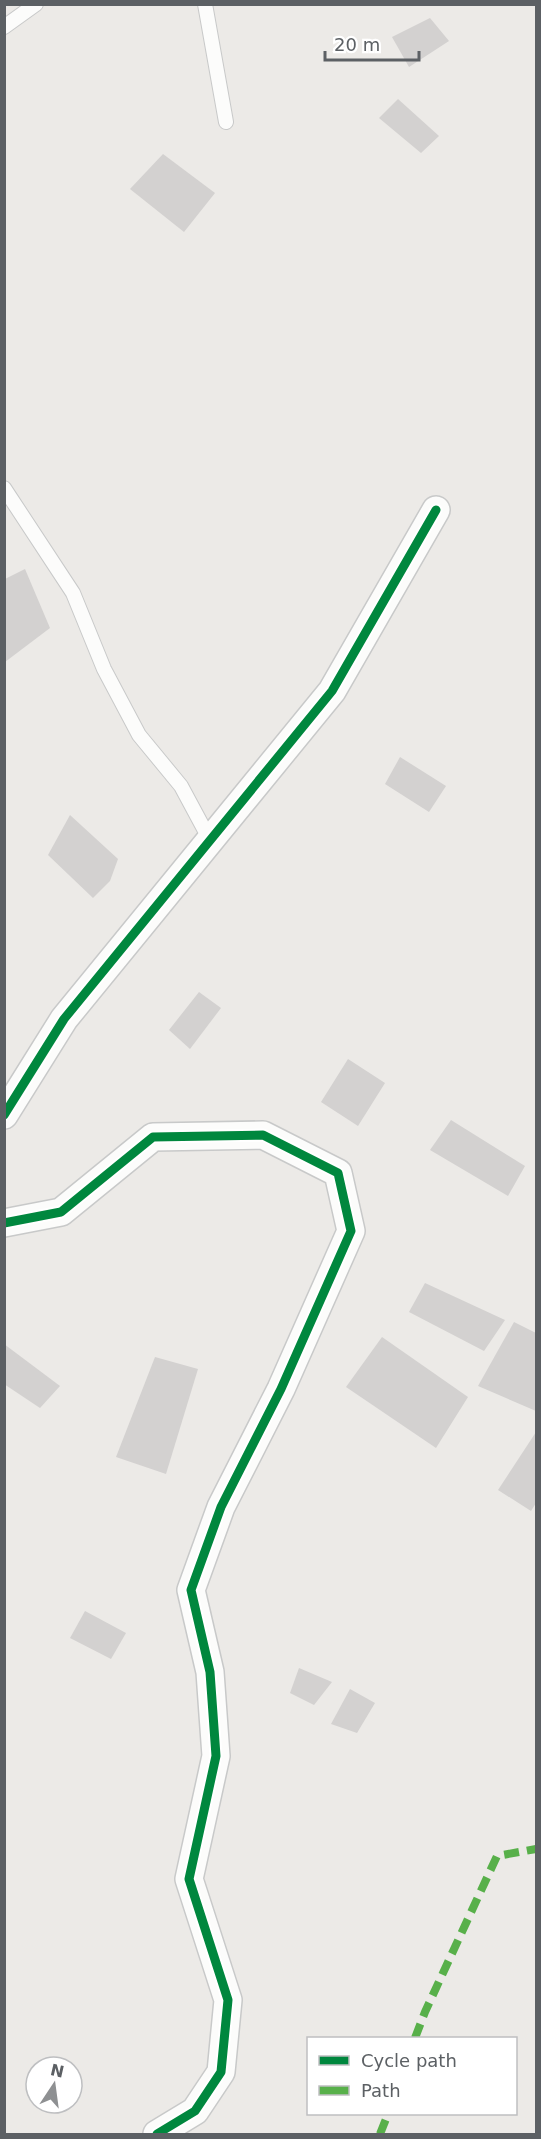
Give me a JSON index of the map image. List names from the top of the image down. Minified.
{"legend":["Cycle path","Path"],"scale_bar":"20 m","north":"top"}
